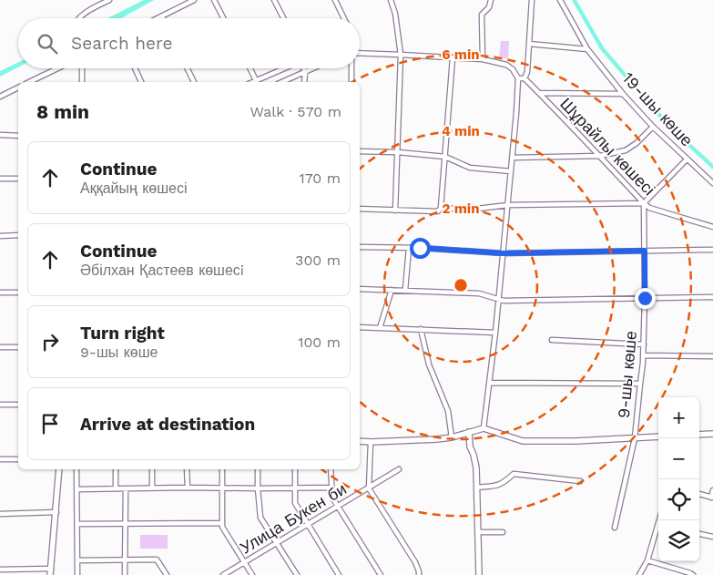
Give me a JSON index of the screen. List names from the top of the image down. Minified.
{"streets":{"street":["19-шы көше","Шұрайлы көшесі","9-шы көше","Улица Букен би"]},"crossings":[["Шұрайлы көшесі","9-шы көше"]],"page":{"search":"Search here","heading":["8 min","Walk · 570 m"],"list":[["Continue","Аққайың көшесі","170 m"],["Continue","Әбілхан Қастеев көшесi","300 m"],["Turn right","9-шы көше","100 m"],"Arrive at destination"],"map_buttons":["+","−"]},"rings":["6 min","4 min","2 min"]}
